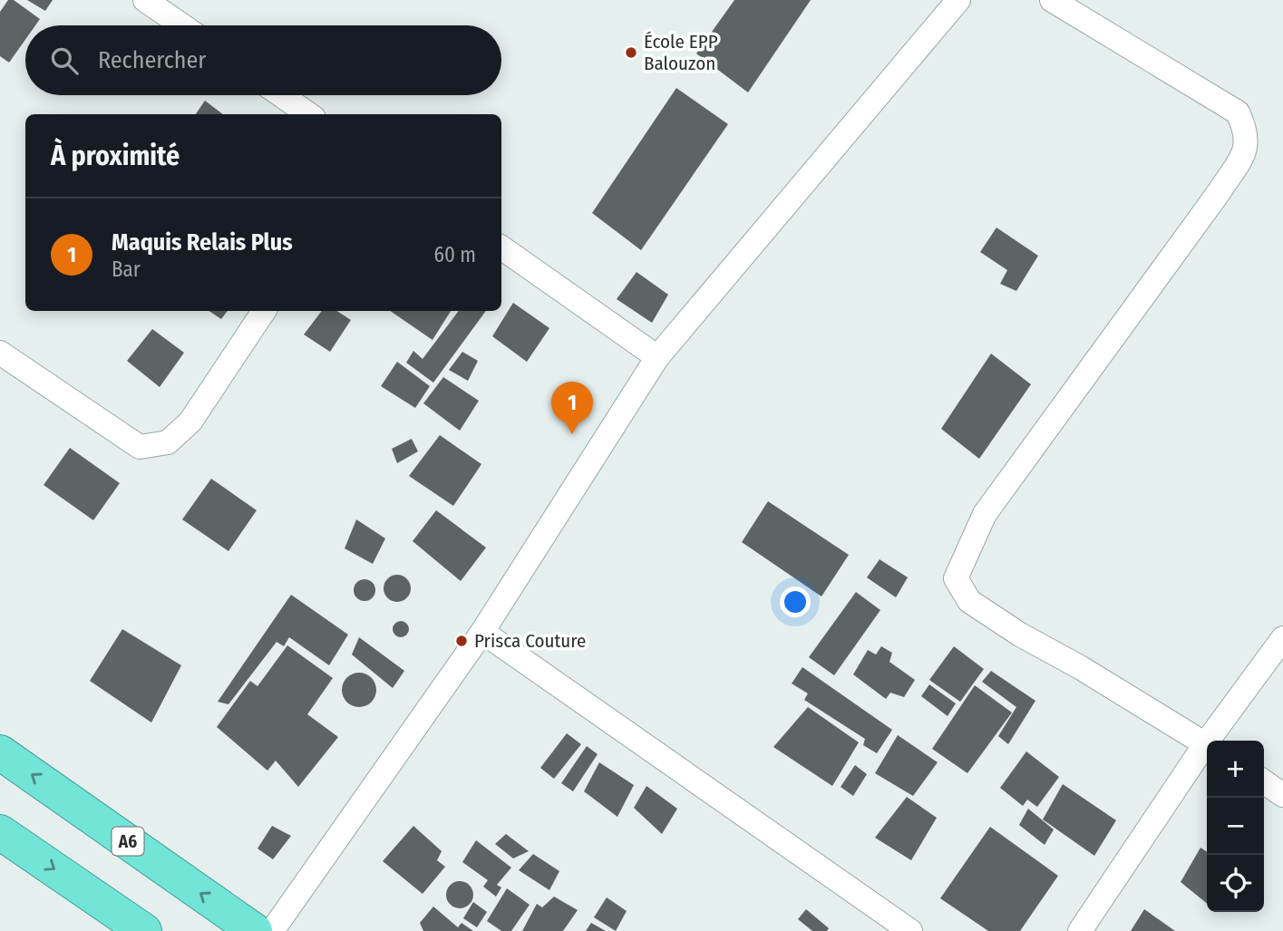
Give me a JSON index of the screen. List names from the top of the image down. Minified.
{"streets":{"highway":["A6"]},"places":["École EPP Balouzon","Prisca Couture"],"page":{"search":"Rechercher","heading":"À proximité","list":[{"mark":"1","name":"Maquis Relais Plus","note":"Bar","value":"60 m"}],"pins":"1","map_buttons":["+","−"]}}
